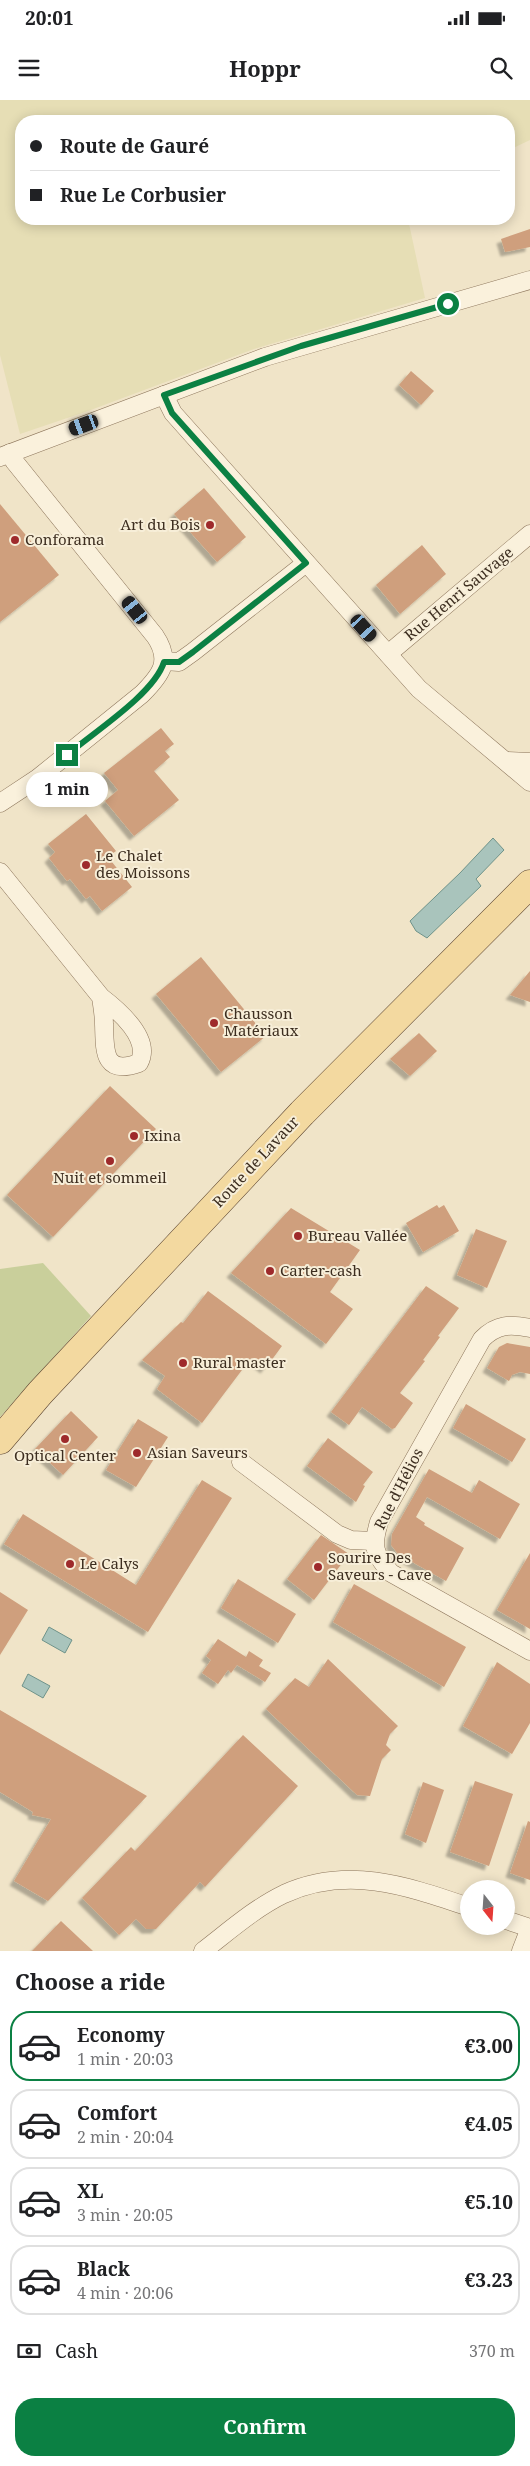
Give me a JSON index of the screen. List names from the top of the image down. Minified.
{"streets":{"main road":["Route de Lavaur"],"street":["Rue Henri Sauvage","Rue d'Hélios"]},"places":["Art du Bois","Conforama","Le Chalet des Moissons","Chausson Matériaux","Ixina","Nuit et sommeil","Bureau Vallée","Carter-cash","Rural master","Optical Center","Asian Saveurs","Le Calys","Sourire Des Saveurs - Cave"],"north":"bottom","page":{"status":"20:01","header":"Hoppr","banner":["Route de Gauré","Rue Le Corbusier"],"bubble":"1 min","heading":"Choose a ride","list":[{"name":"Economy","note":"1 min · 20:03","value":"€3.00"},{"name":"Comfort","note":"2 min · 20:04","value":"€4.05"},{"name":"XL","note":"3 min · 20:05","value":"€5.10"},{"name":"Black","note":"4 min · 20:06","value":"€3.23"}],"pay":["Cash","370 m"],"buttons":"Confirm"}}
